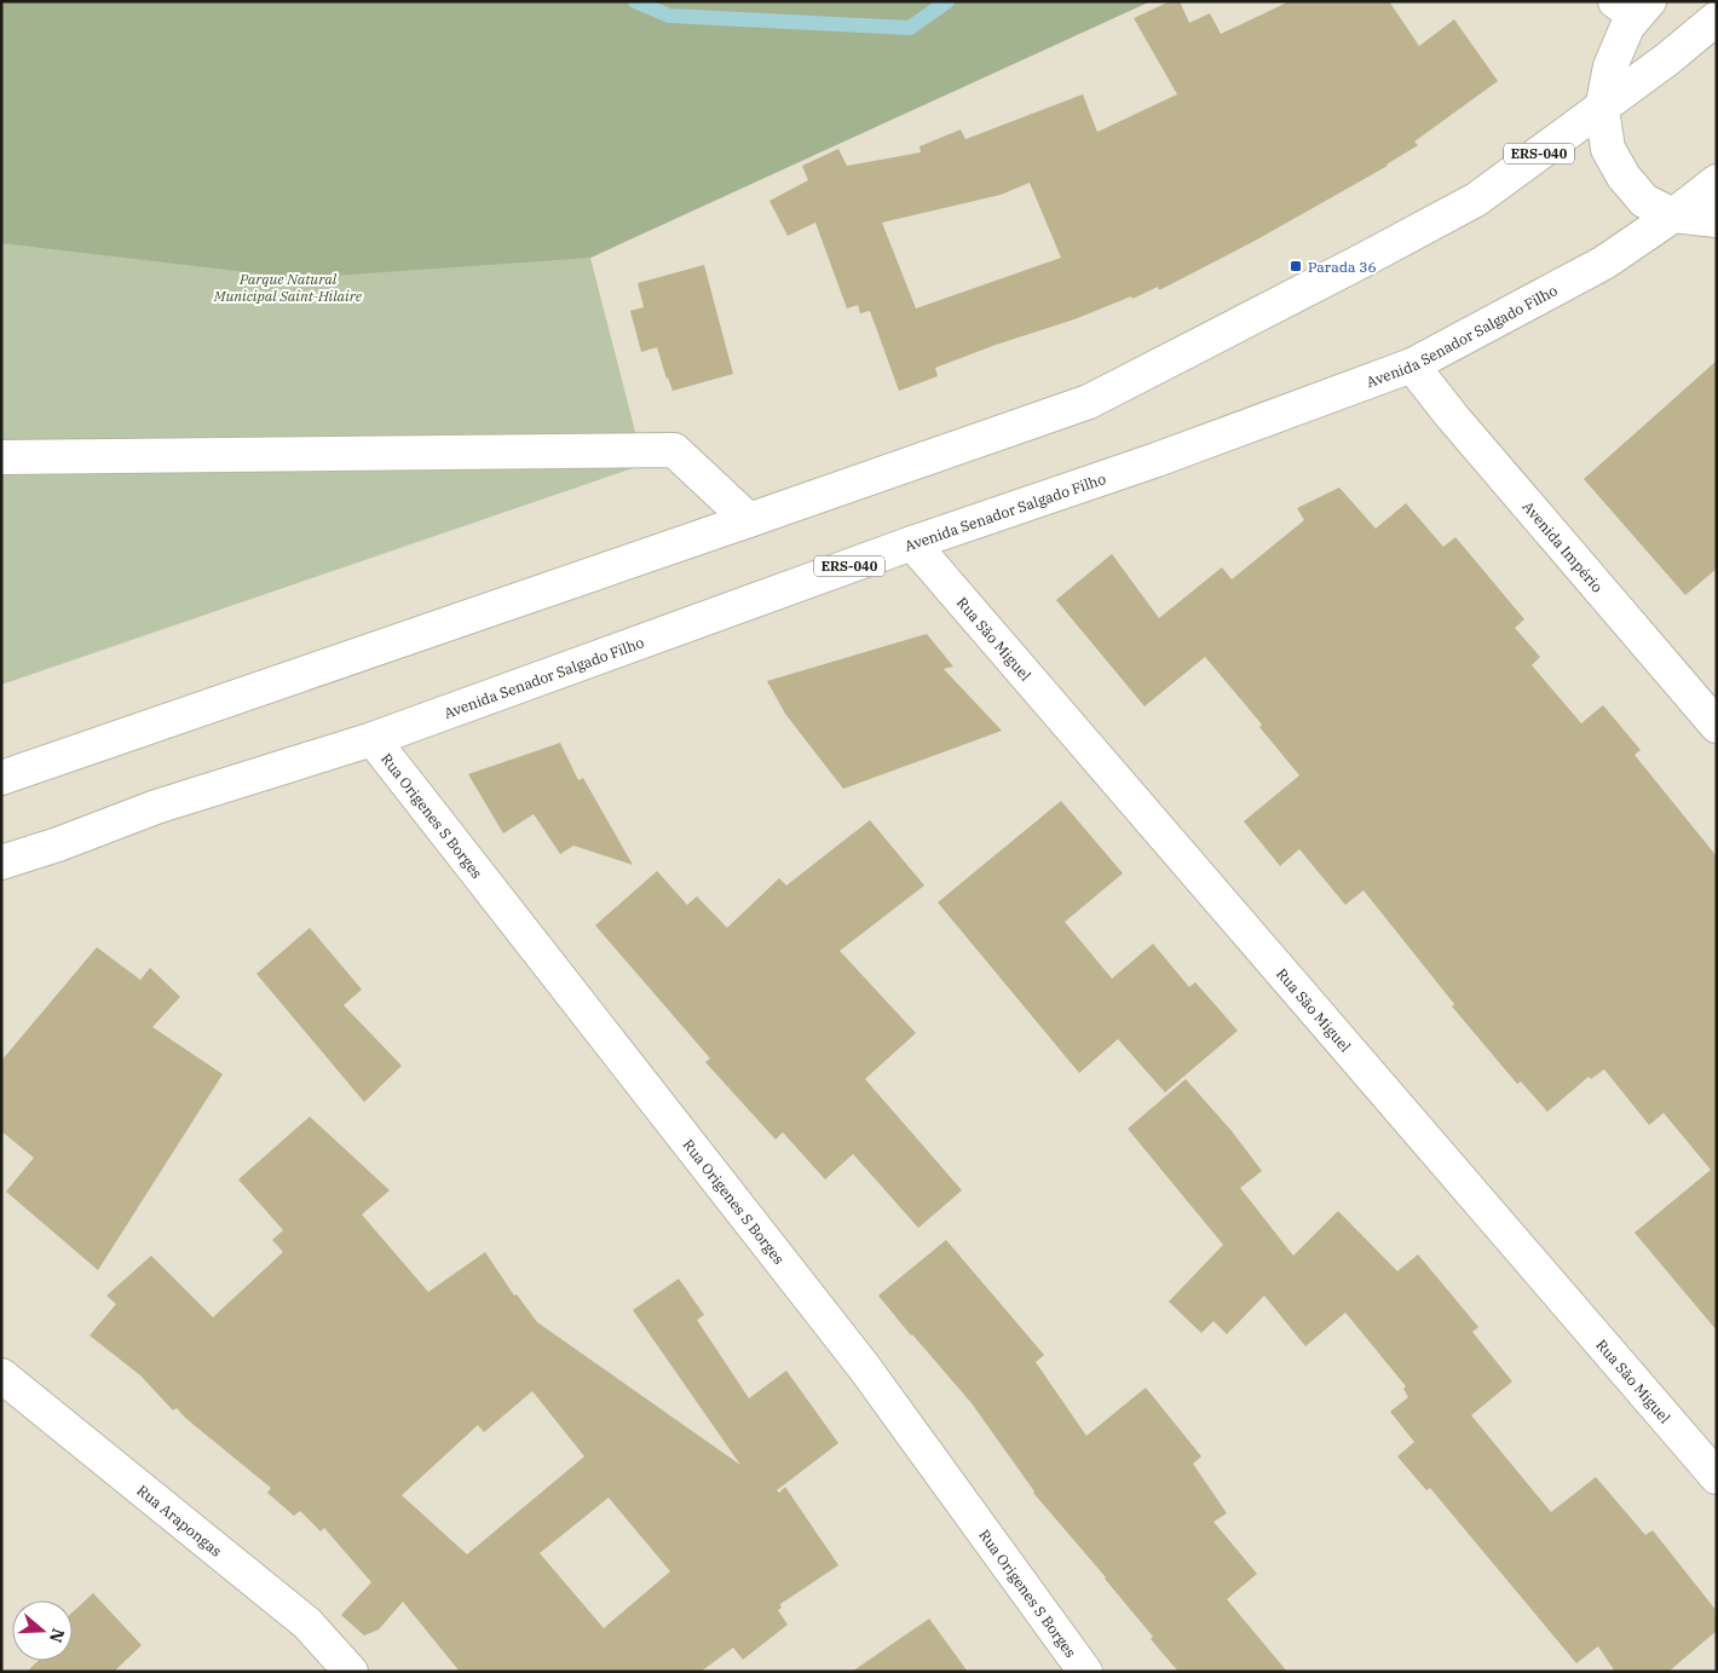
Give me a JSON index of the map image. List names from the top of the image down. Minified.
{"streets":{"main road":["ERS-040","Avenida Senador Salgado Filho","Avenida Império","Rua São Miguel","Rua Origenes S Borges","Rua Arapongas"]},"crossings":[["Avenida Senador Salgado Filho","Avenida Império"],["Avenida Senador Salgado Filho","Rua São Miguel"],["Avenida Senador Salgado Filho","Rua Origenes S Borges"]],"parks":["Parque Natural Municipal Saint-Hilaire"],"places":{"transit":["Parada 36"]},"north":"right"}
